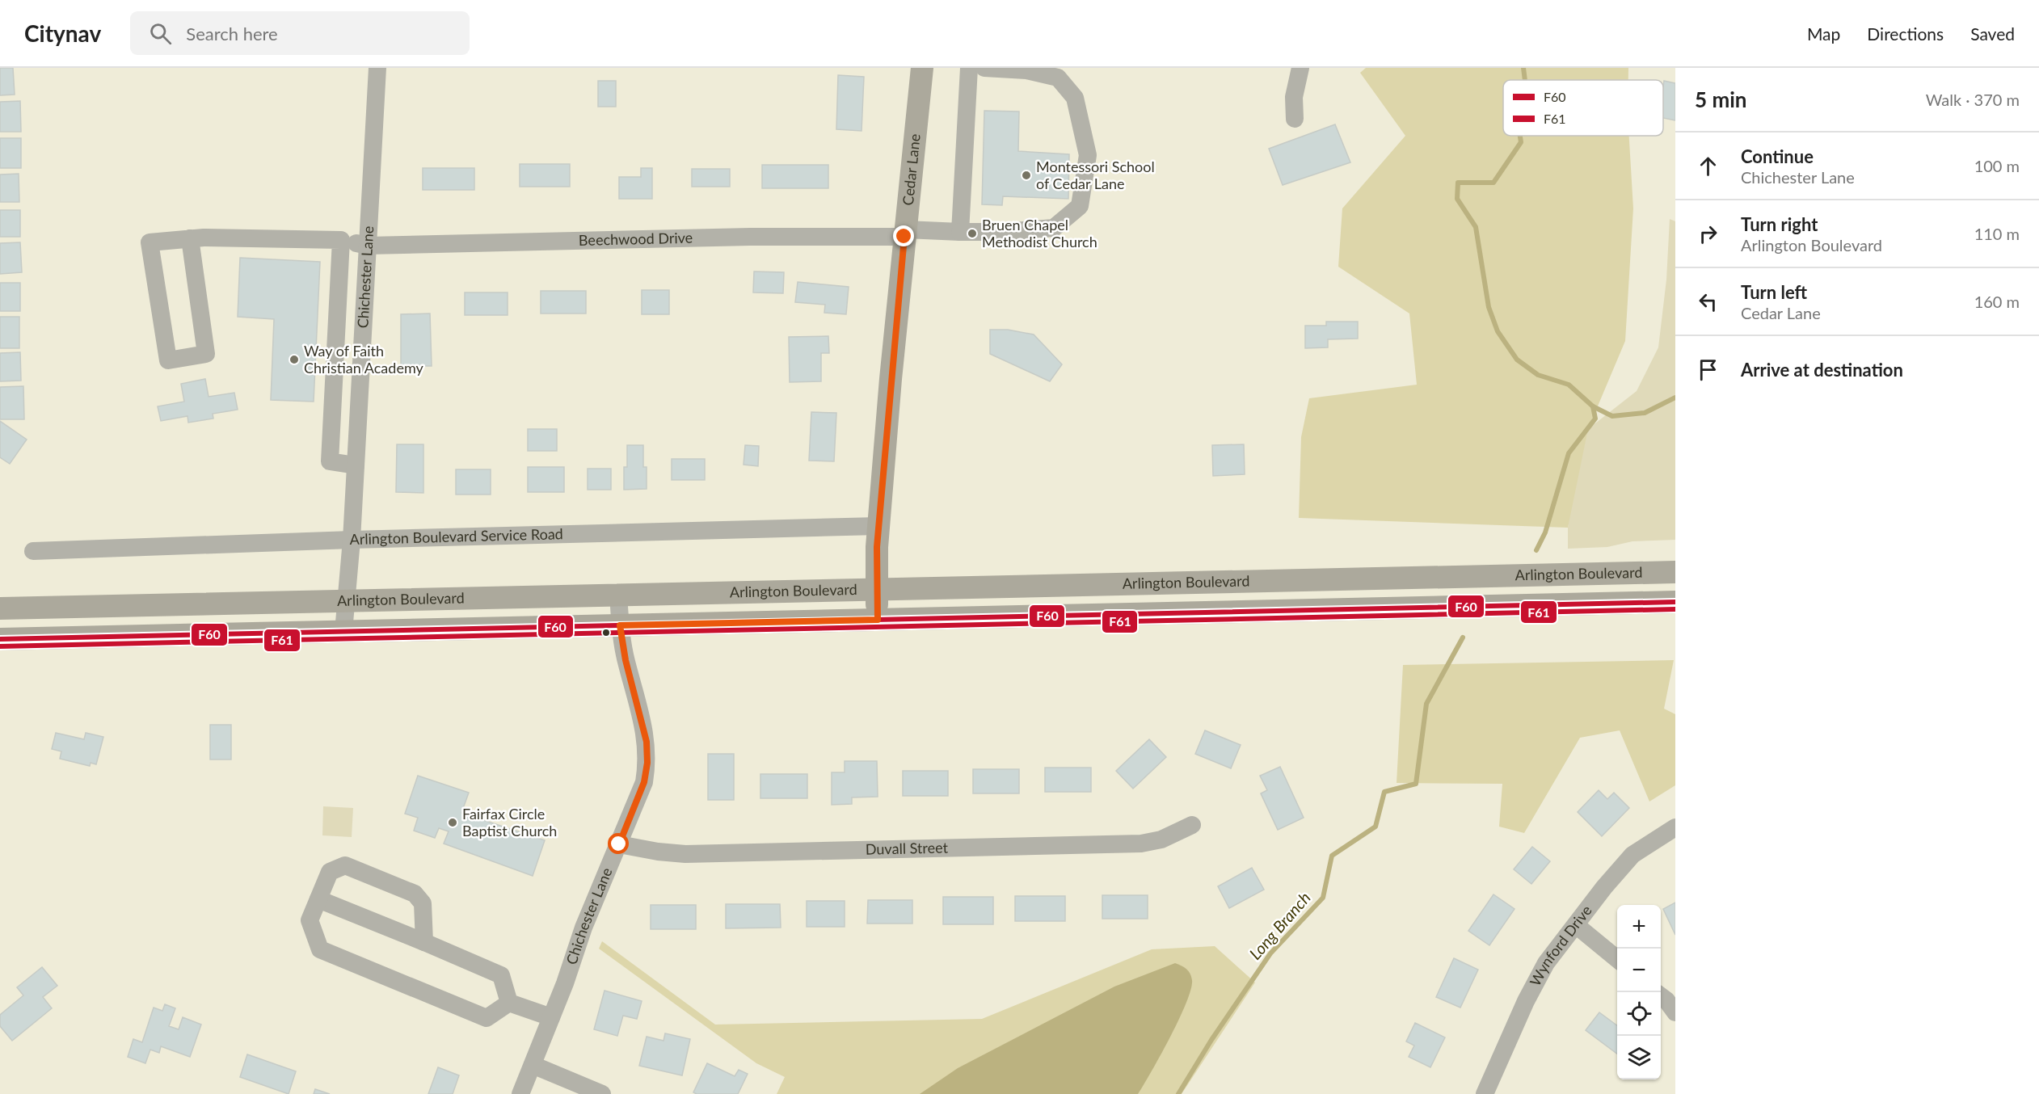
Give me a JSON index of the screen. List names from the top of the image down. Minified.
{"streets":{"main road":["Cedar Lane","Arlington Boulevard"],"street":["Beechwood Drive","Chichester Lane","Arlington Boulevard Service Road","Duvall Street","Wynford Drive"]},"crossings":[["Cedar Lane","Beechwood Drive"],["Cedar Lane","Arlington Boulevard Service Road"],["Cedar Lane","Arlington Boulevard"],["Beechwood Drive","Chichester Lane"],["Chichester Lane","Arlington Boulevard Service Road"],["Chichester Lane","Arlington Boulevard"],["Chichester Lane","Duvall Street"]],"water":["Long Branch"],"places":["Montessori School of Cedar Lane","Bruen Chapel Methodist Church","Way of Faith Christian Academy","Fairfax Circle Baptist Church"],"lines":["transit line F60","transit line F61"],"legend":["F60","F61"],"page":{"header":"Citynav","search":"Search here","nav":["Map","Directions","Saved"],"heading":["5 min","Walk · 370 m"],"list":[["Continue","Chichester Lane","100 m"],["Turn right","Arlington Boulevard","110 m"],["Turn left","Cedar Lane","160 m"],"Arrive at destination"],"map_buttons":["+","−"]}}
